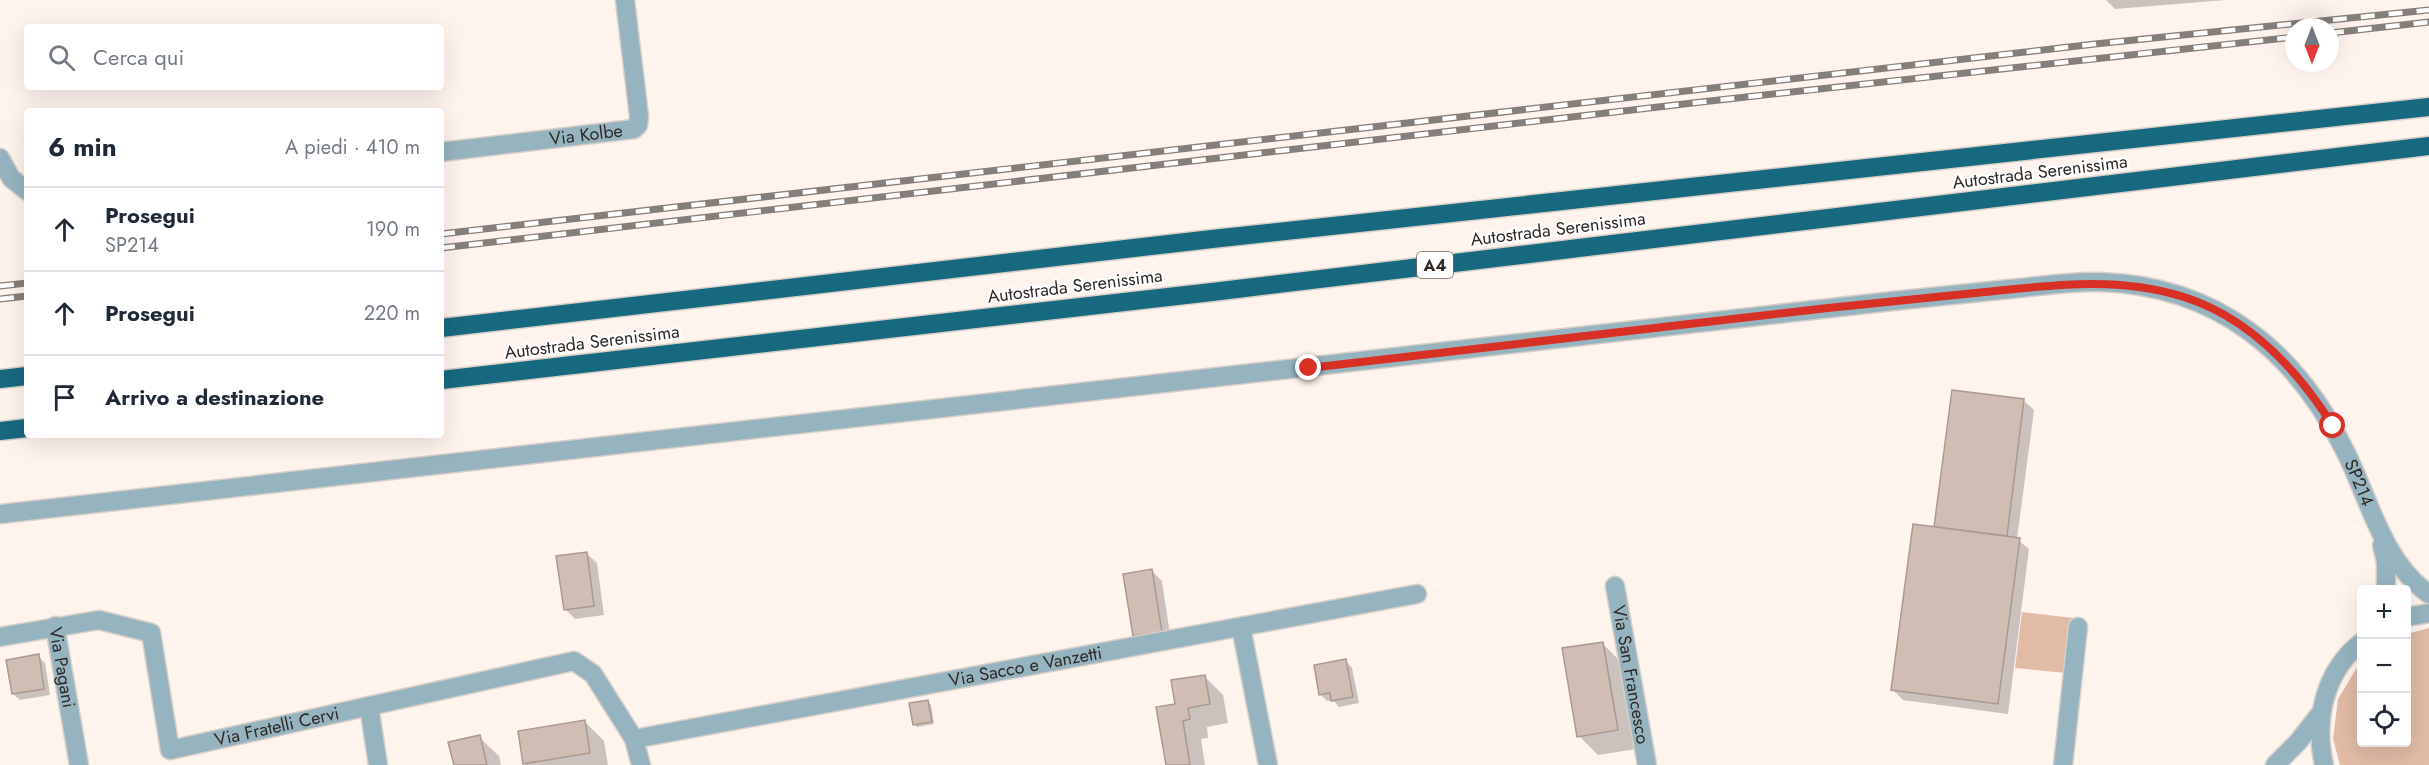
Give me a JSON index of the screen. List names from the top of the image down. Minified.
{"streets":{"highway":["Autostrada Serenissima","A4"],"street":["Via Kolbe","SP214","Via Sacco e Vanzetti","Via Pagani","Via San Francesco","Via Fratelli Cervi"]},"crossings":[["Via Sacco e Vanzetti","Via Fratelli Cervi"],["Via Pagani","Via Fratelli Cervi"]],"north":"bottom","page":{"search":"Cerca qui","heading":["6 min","A piedi · 410 m"],"list":[["Prosegui","SP214","190 m"],["Prosegui","220 m"],"Arrivo a destinazione"],"map_buttons":["+","−"]}}
